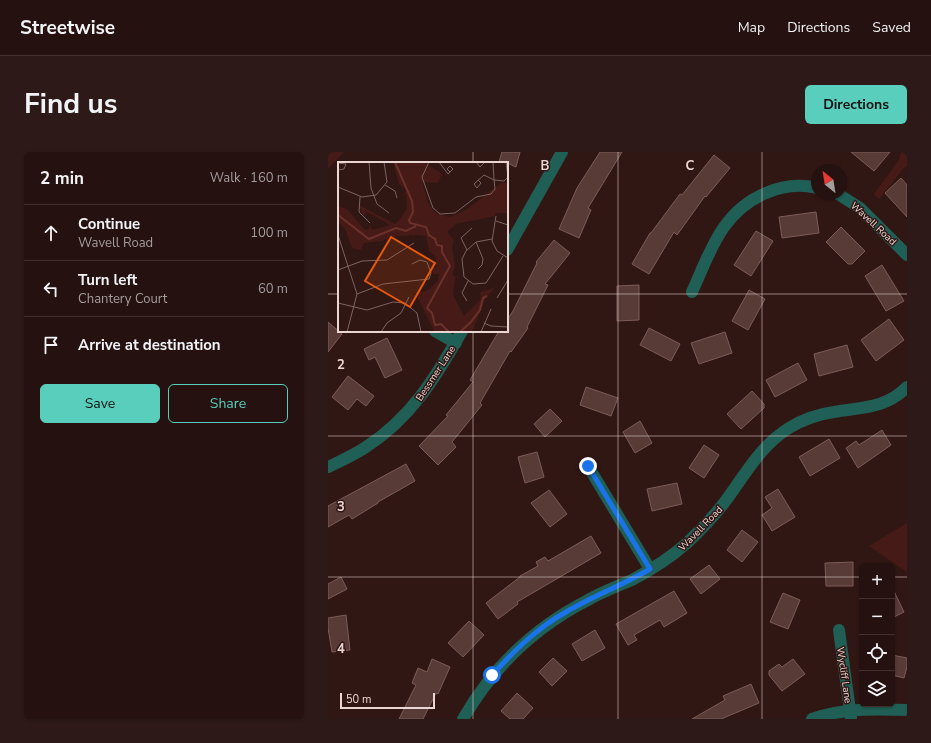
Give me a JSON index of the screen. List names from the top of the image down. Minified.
{"streets":{"street":["Wavell Road","Bessmer Lane","Wycliff Lane"]},"scale_bar":"50 m","north":"top left","page":{"header":"Streetwise","nav":["Map","Directions","Saved"],"title":"Find us","buttons":["Directions",["Save","Share"]],"heading":["2 min","Walk · 160 m"],"list":[["Continue","Wavell Road","100 m"],["Turn left","Chantery Court","60 m"],"Arrive at destination"],"map_buttons":["+","−"],"scale":"50 m"},"grid":{"columns":["B","C"],"rows":["2","3","4"]}}
